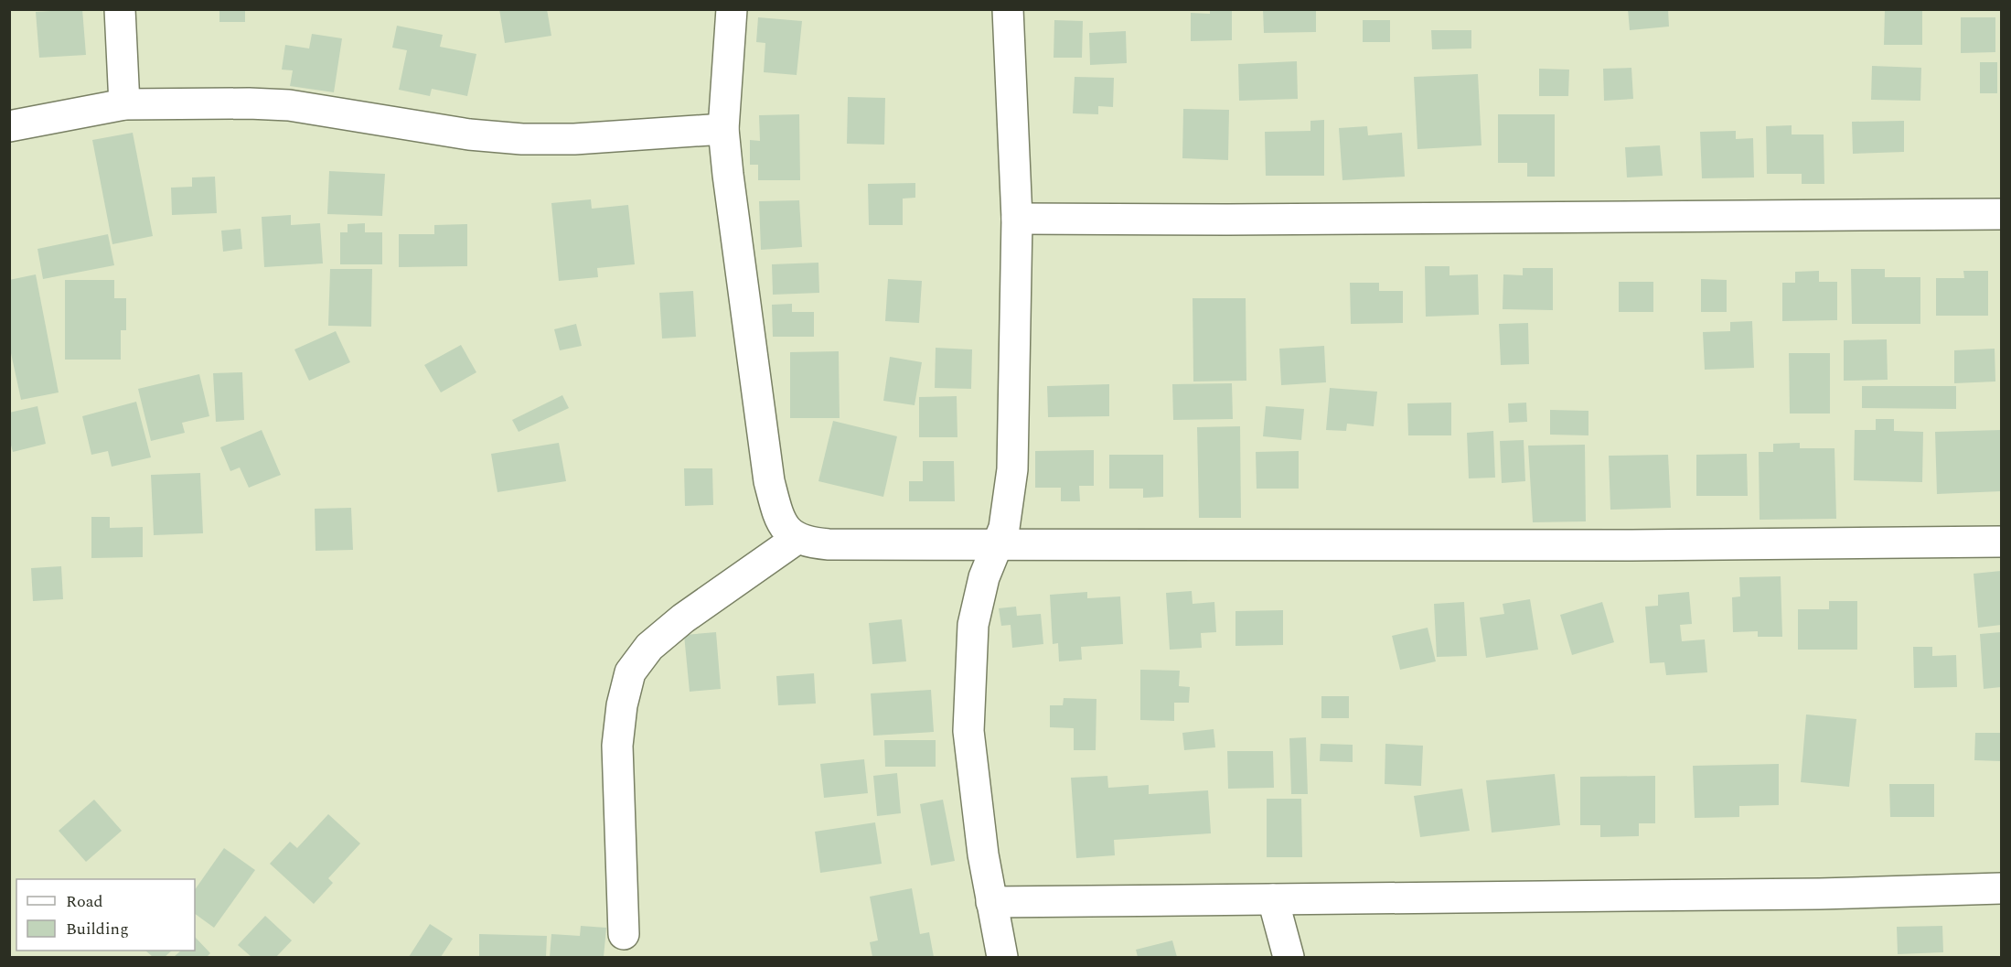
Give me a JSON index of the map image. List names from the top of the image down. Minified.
{"legend":["Road","Building"]}
